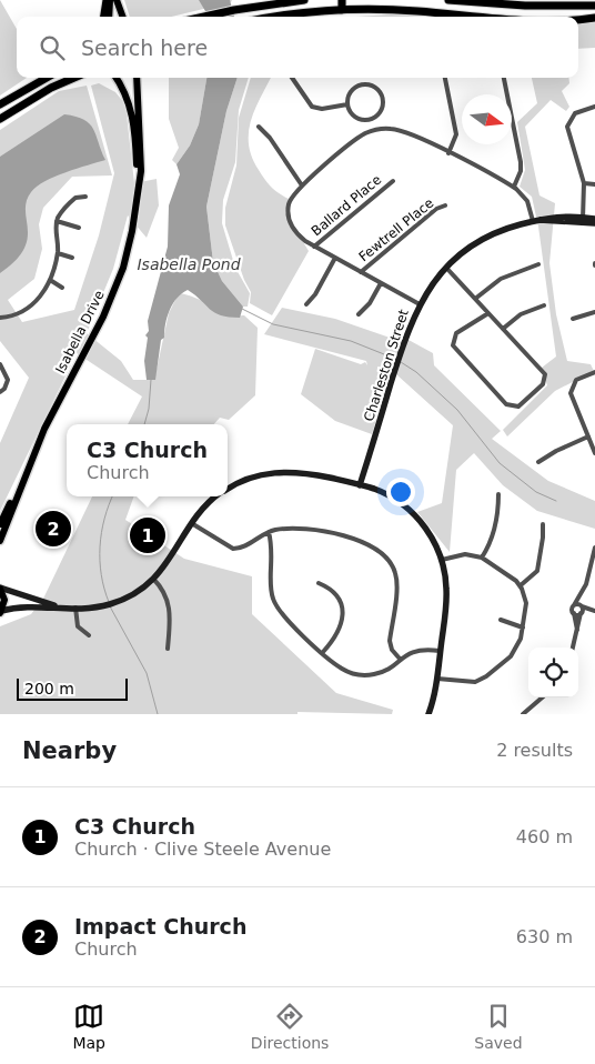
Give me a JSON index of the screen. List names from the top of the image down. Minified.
{"streets":{"main road":["Isabella Drive"],"street":["Ballard Place","Fewtrell Place","Charleston Street"]},"water":["Isabella Pond"],"scale_bar":"200 m","north":"right","page":{"search":"Search here","popup":["C3 Church","Church"],"pins":["2","1"],"scale":"200 m","heading":["Nearby","2 results"],"list":[{"mark":"1","name":"C3 Church","note":"Church · Clive Steele Avenue","value":"460 m"},{"mark":"2","name":"Impact Church","note":"Church","value":"630 m"}],"nav":["Map","Directions","Saved"]}}
